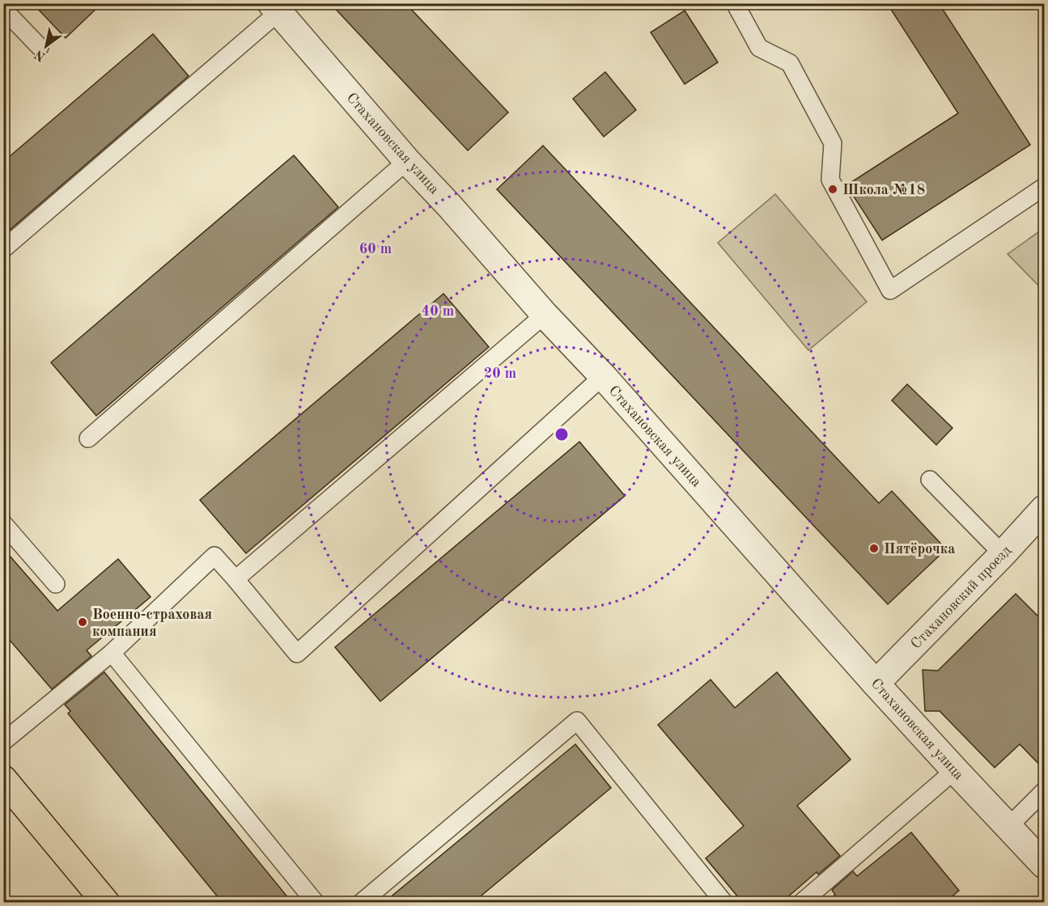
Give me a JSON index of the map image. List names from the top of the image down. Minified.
{"streets":{"street":["Стахановская улица","Стахановский проезд"]},"crossings":[["Стахановская улица","Стахановский проезд"]],"places":["Школа №18","Пятёрочка","Военно-страховая компания"],"north":"bottom left","rings":["60 m","40 m","20 m"]}
